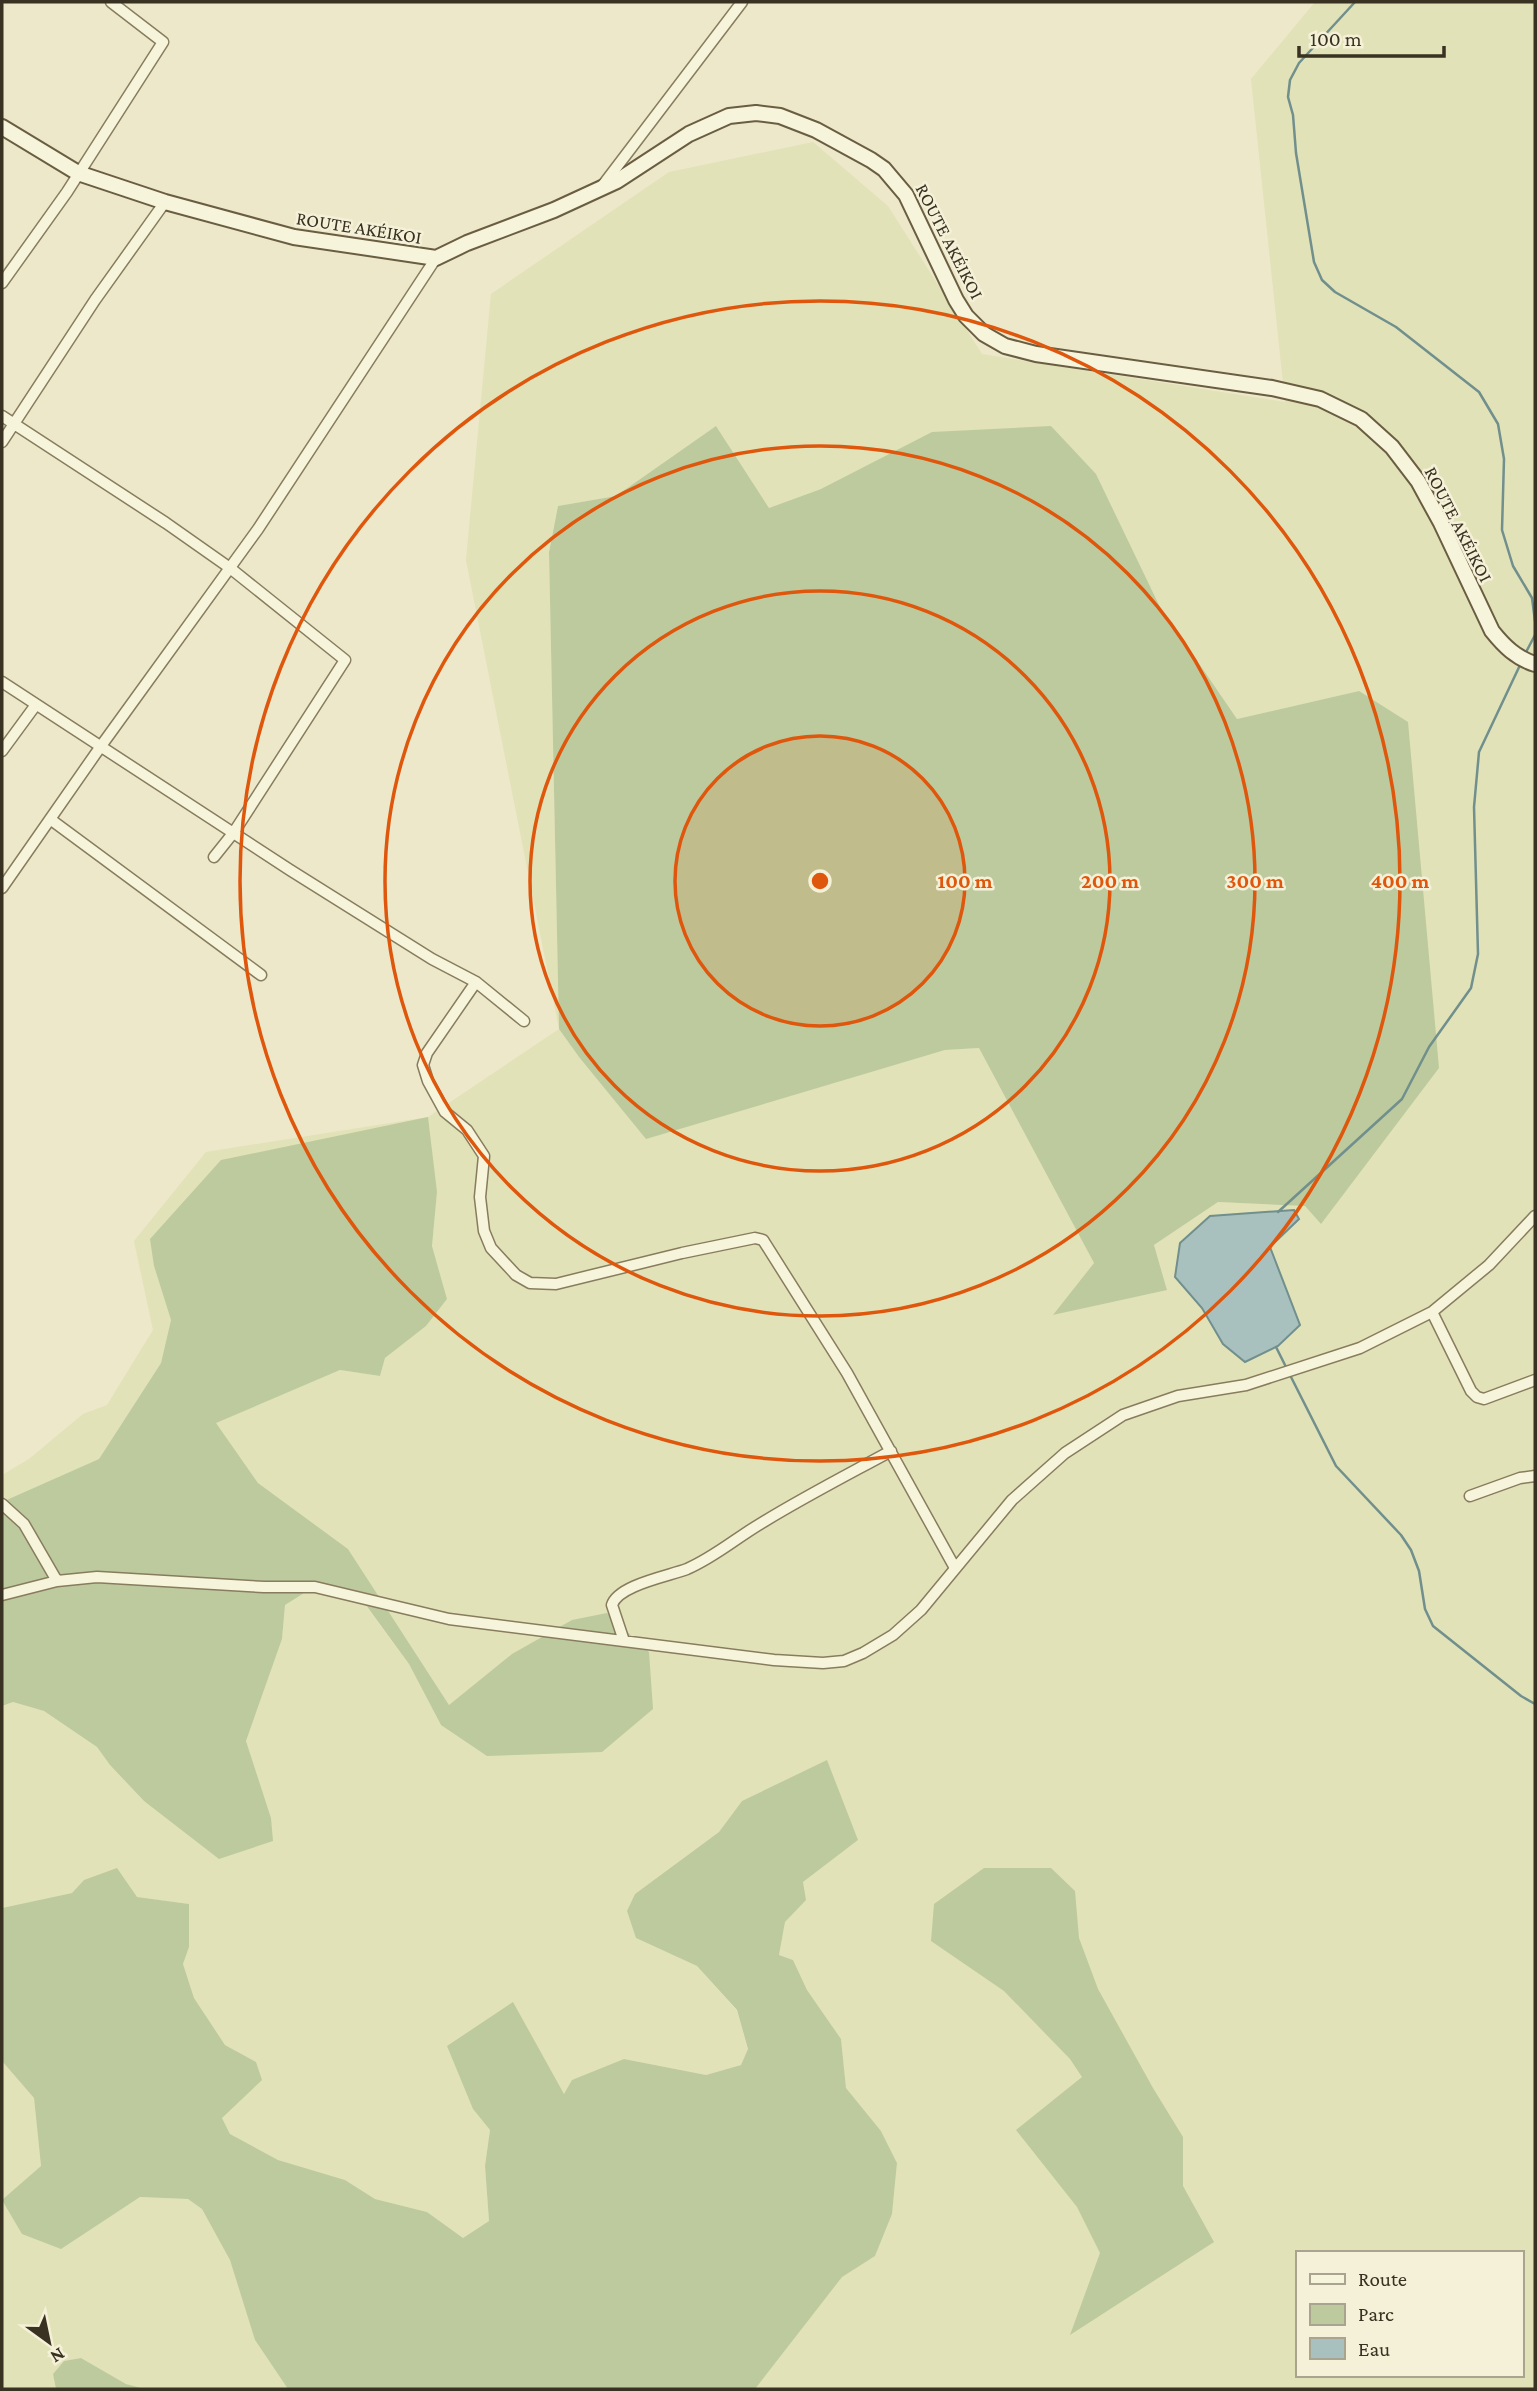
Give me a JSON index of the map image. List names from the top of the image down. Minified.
{"streets":{"street":["ROUTE AKÉIKOI"]},"legend":["Route","Parc","Eau"],"scale_bar":"100 m","north":"bottom right","rings":["100 m","200 m","300 m","400 m"]}
